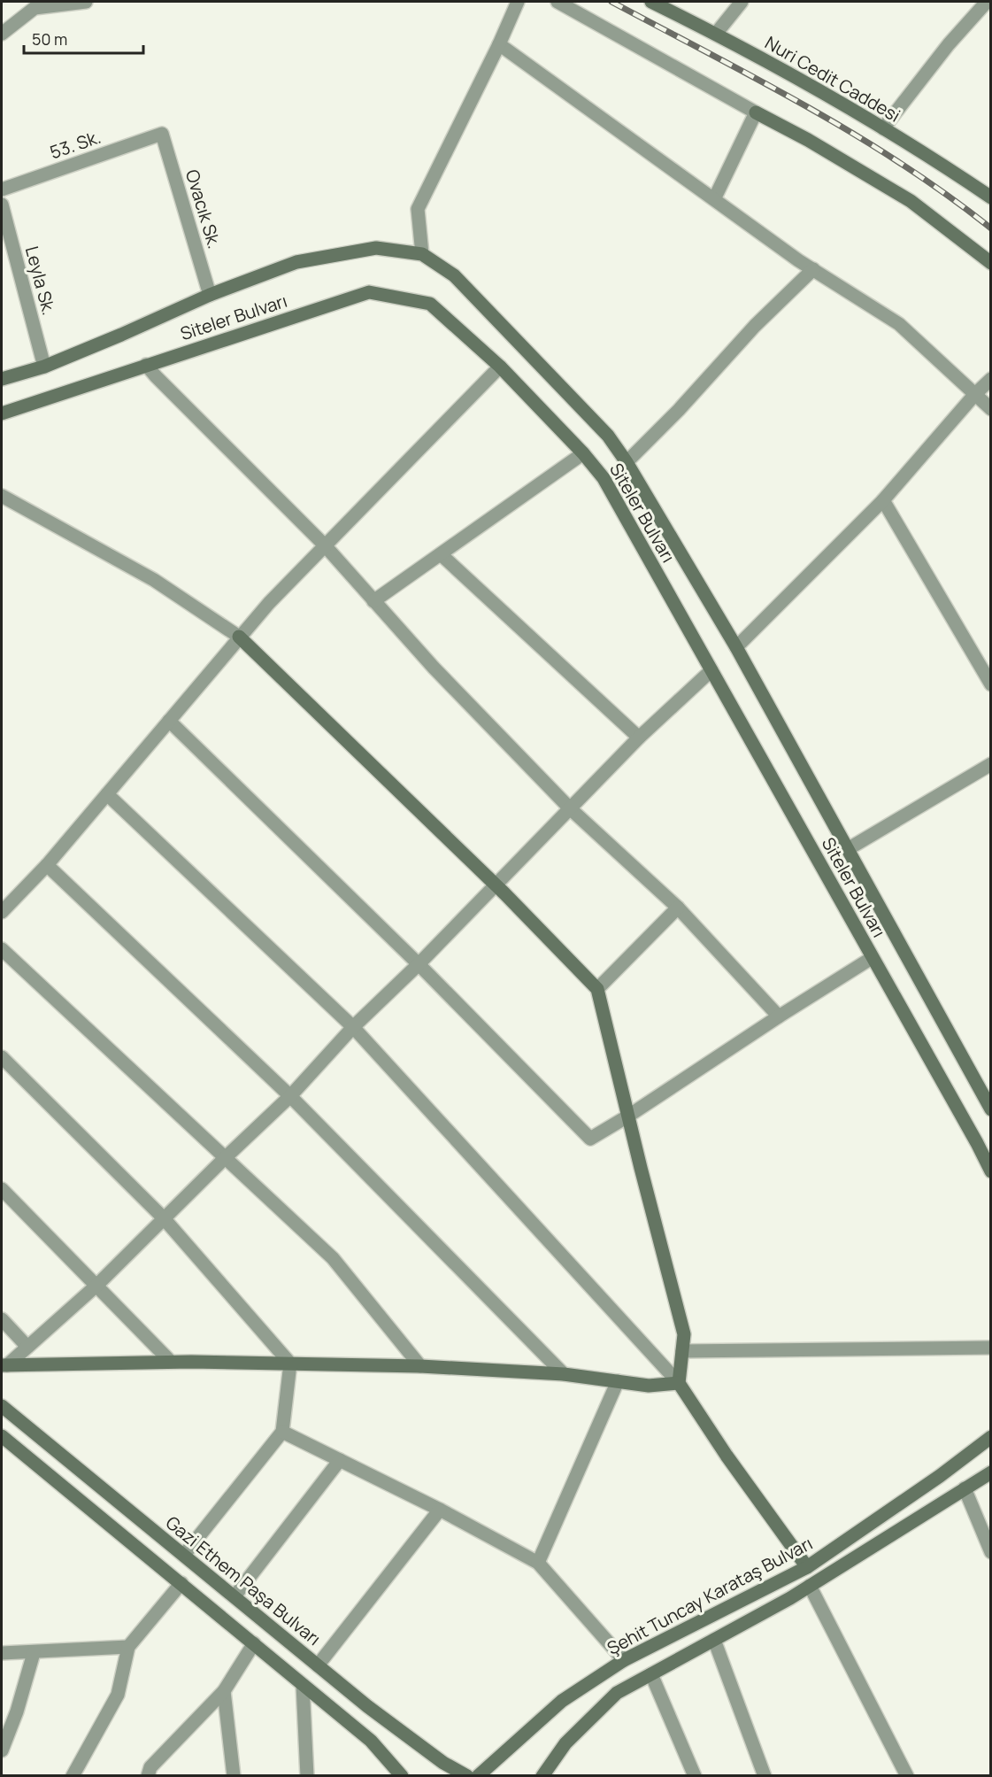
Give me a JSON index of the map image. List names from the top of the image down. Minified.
{"streets":{"main road":["Nuri Cedit Caddesi","Siteler Bulvarı","Gazi Ethem Paşa Bulvarı","Şehit Tuncay Karataş Bulvarı"],"street":["53. Sk.","Ovacık Sk.","Leyla Sk."]},"crossings":[["53. Sk.","Ovacık Sk."],["Ovacık Sk.","Siteler Bulvarı"],["Leyla Sk.","Siteler Bulvarı"]],"scale_bar":"50 m"}
